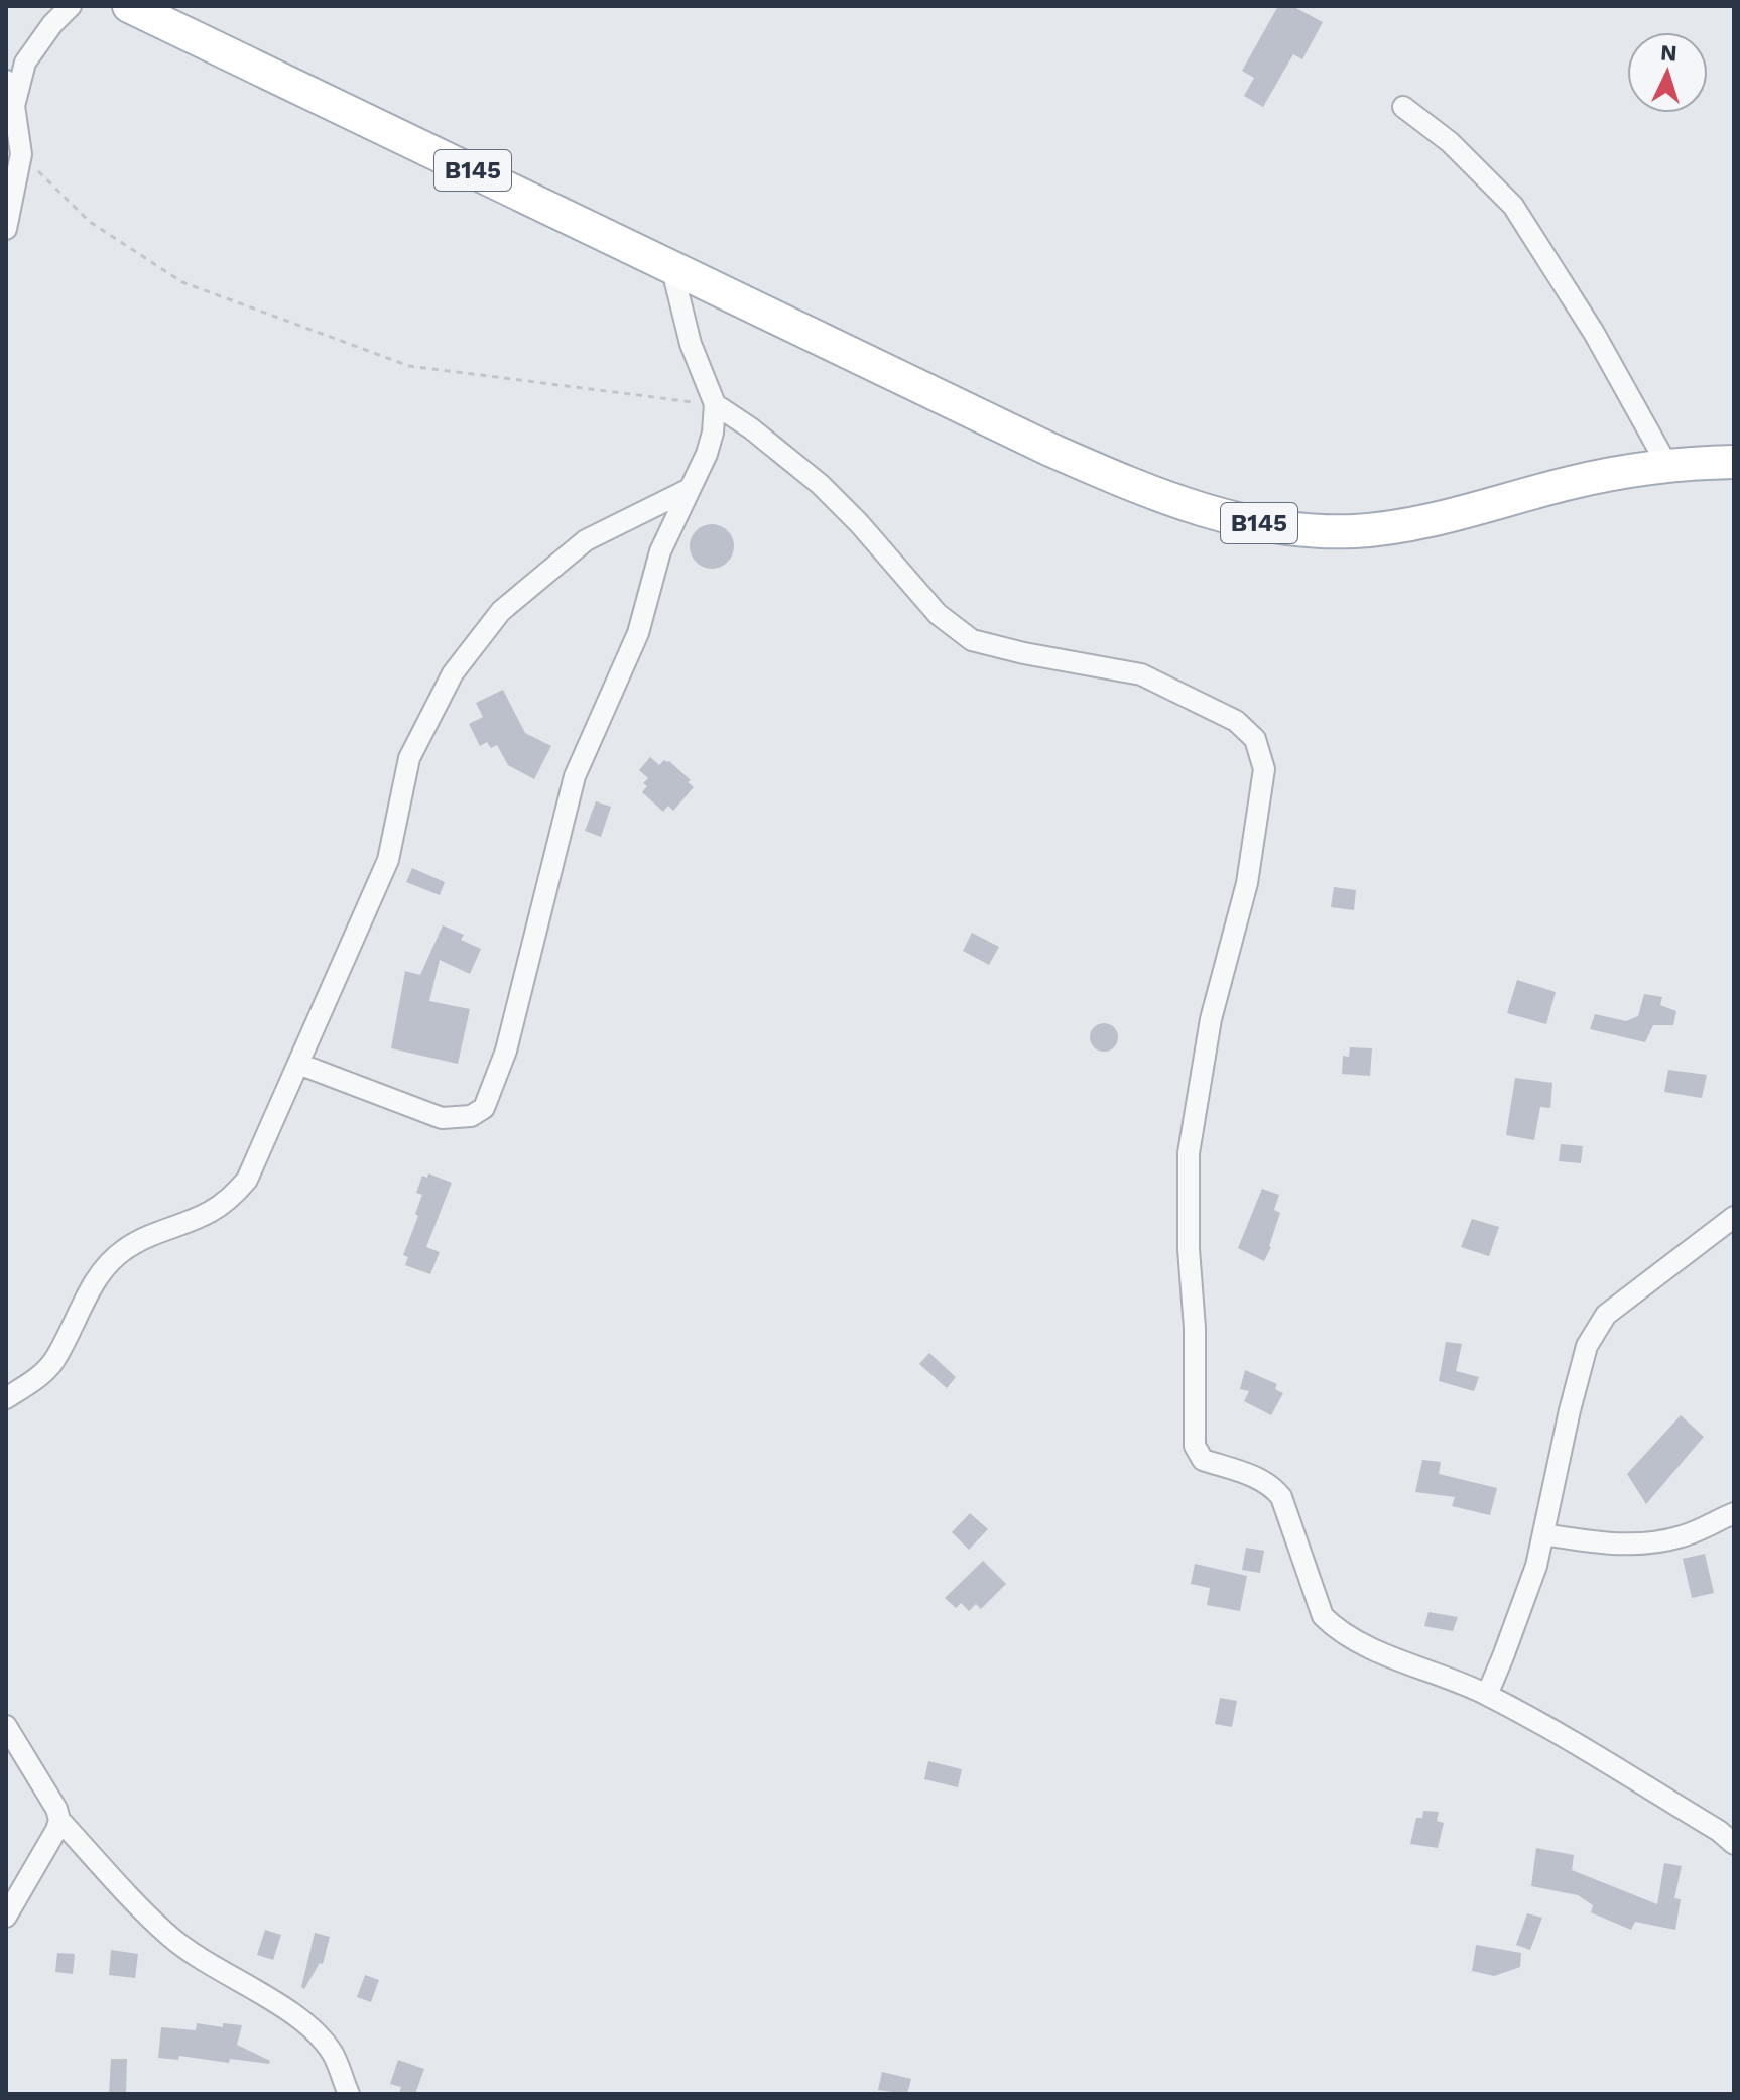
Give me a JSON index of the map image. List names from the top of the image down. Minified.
{"streets":{"main road":["B145"]},"north":"top"}
